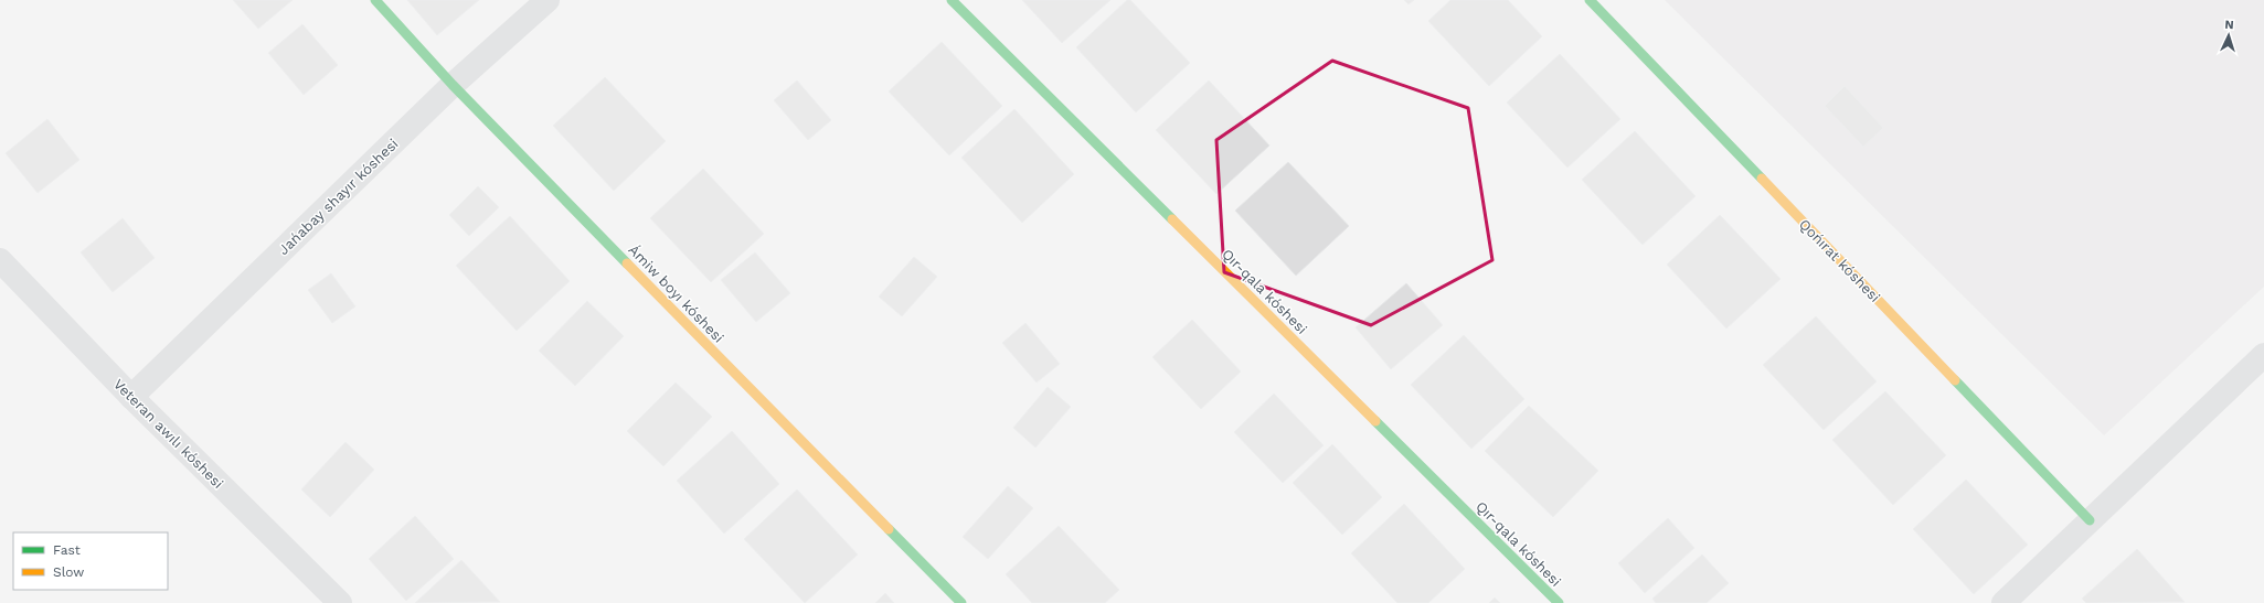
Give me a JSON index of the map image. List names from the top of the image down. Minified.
{"streets":{"street":["Jańabay shayır kóshesi","Qońırat kóshesi","Qır-qala kóshesi","Ámiw boyı kóshesi","Veteran awılı kóshesi"]},"crossings":[["Jańabay shayır kóshesi","Ámiw boyı kóshesi"],["Jańabay shayır kóshesi","Veteran awılı kóshesi"]],"legend":["Fast","Slow"],"north":"top"}
